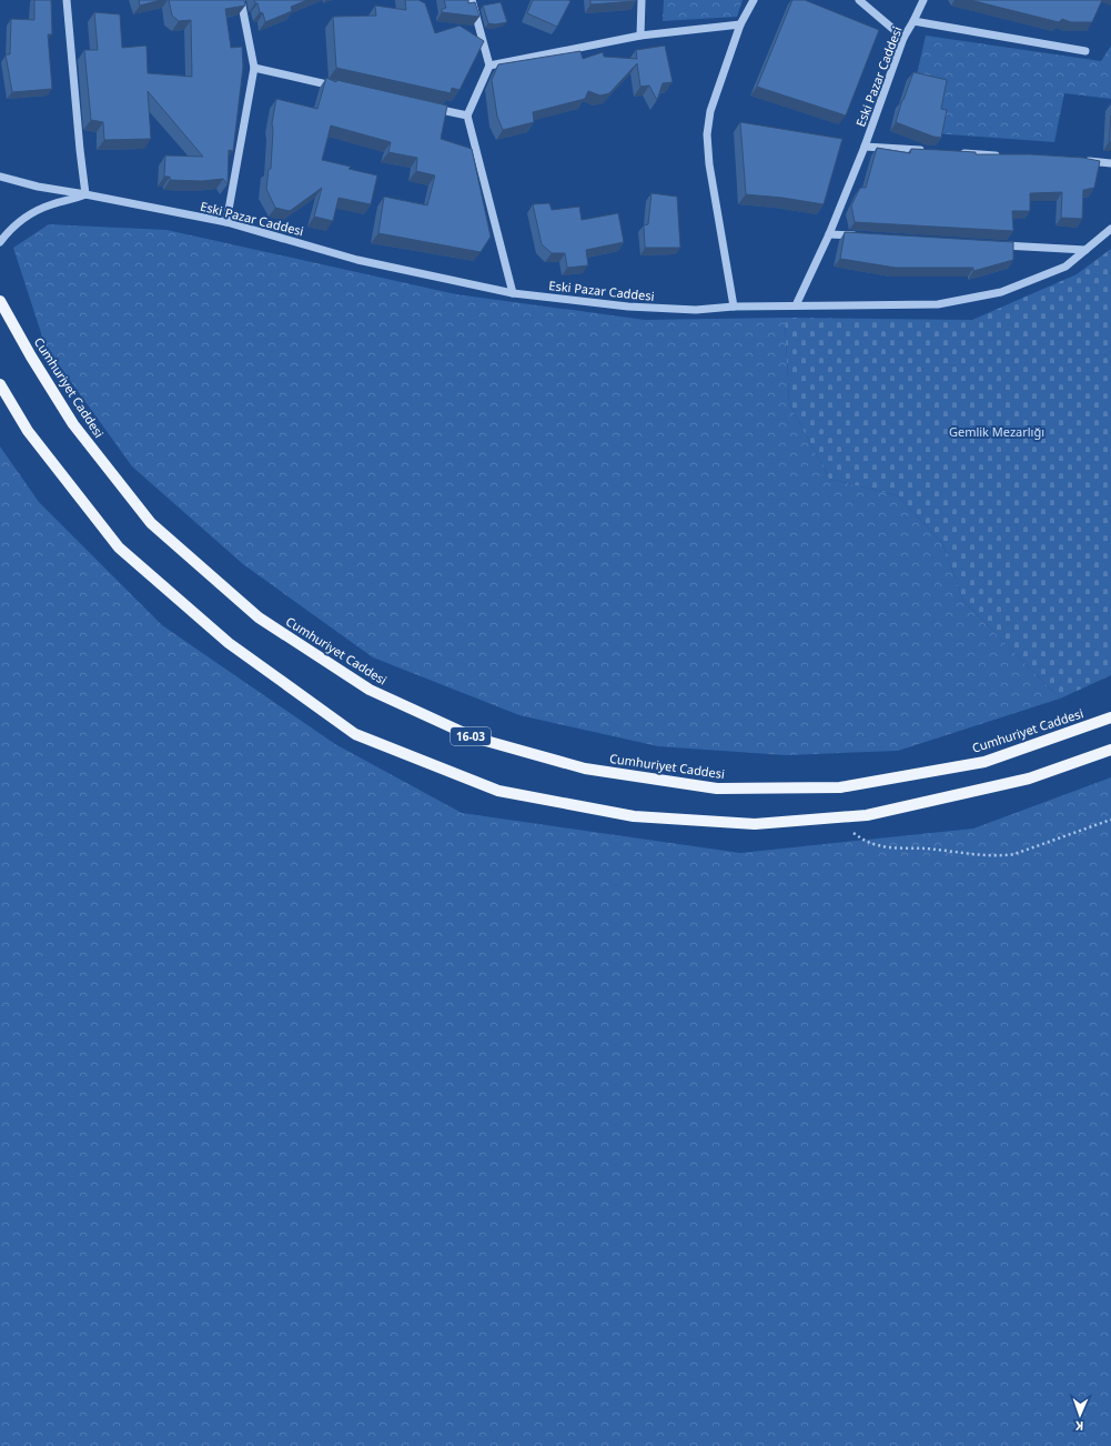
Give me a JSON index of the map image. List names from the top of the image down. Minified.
{"streets":{"main road":["Cumhuriyet Caddesi","16-03"],"street":["Eski Pazar Caddesi"]},"parks":["Gemlik Mezarlığı"],"north":"bottom"}
